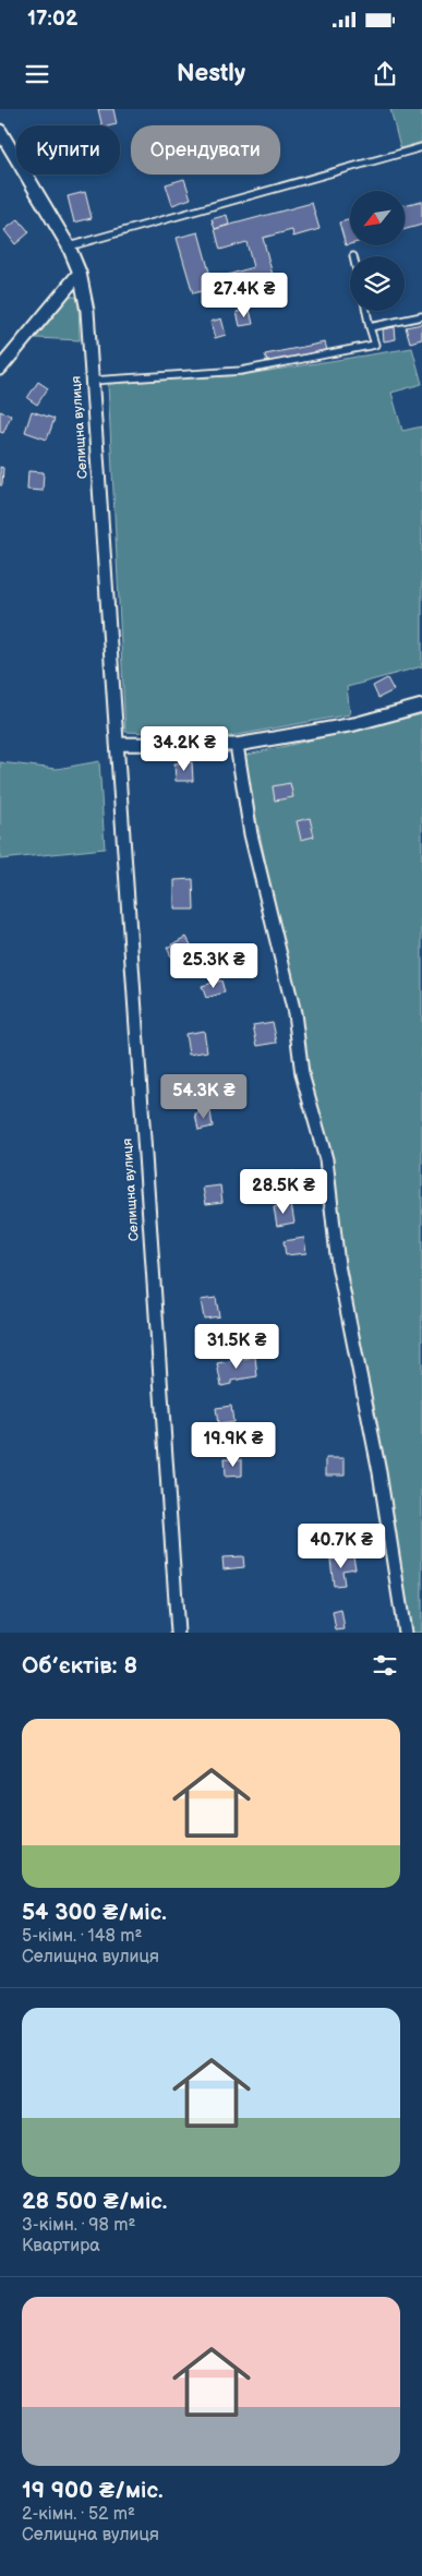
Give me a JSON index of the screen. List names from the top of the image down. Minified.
{"streets":{"street":["Селищна вулиця"]},"north":"bottom left","page":{"status":"17:02","header":"Nestly","chip":["Купити","Орендувати"],"price":["27.4K ₴","34.2K ₴","25.3K ₴","54.3K ₴","28.5K ₴","31.5K ₴","19.9K ₴","40.7K ₴"],"heading":"Об’єктів: 8","list":[{"name":"54 300 ₴/міс.","note":"5-кімн. · 148 m² · Селищна вулиця"},{"name":"28 500 ₴/міс.","note":"3-кімн. · 98 m² · Квартира"},{"name":"19 900 ₴/міс.","note":"2-кімн. · 52 m² · Селищна вулиця"}]}}
